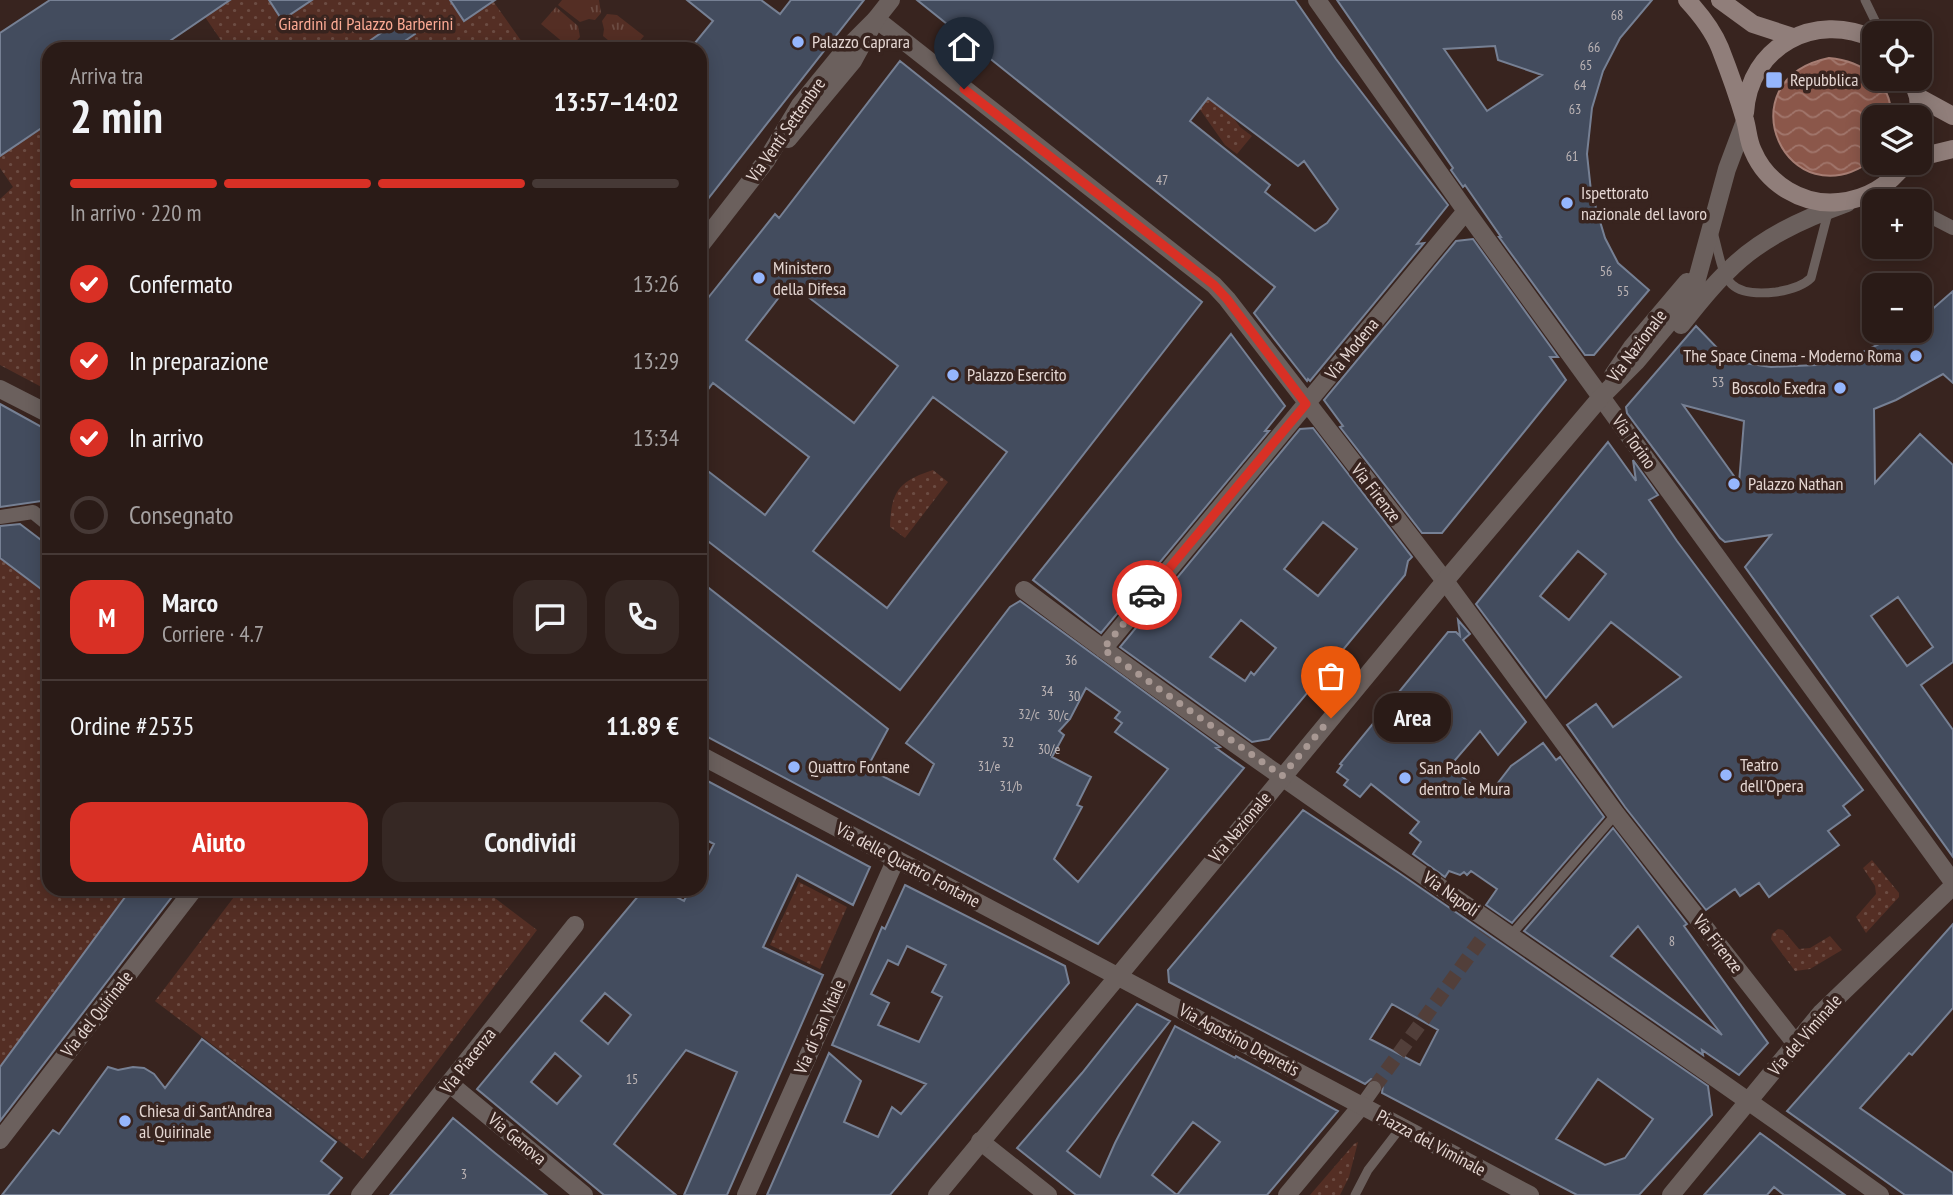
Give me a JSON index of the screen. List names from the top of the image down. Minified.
{"streets":{"street":["Via Venti Settembre","Via Nazionale","Via Modena","Via Torino","Via Firenze","Via delle Quattro Fontane","Via Napoli","Via del Quirinale","Via di San Vitale","Via del Viminale","Via Agostino Depretis","Via Piacenza","Via Genova","Piazza del Viminale"]},"crossings":[["Via Venti Settembre","Via Firenze"],["Via Nazionale","Via Torino"],["Via Nazionale","Via Firenze"],["Via Nazionale","Via delle Quattro Fontane"],["Via Nazionale","Via Napoli"],["Via Nazionale","Via Agostino Depretis"],["Via Modena","Via Torino"],["Via Modena","Via Firenze"],["Via Modena","Via Napoli"],["Via Torino","Via del Viminale"],["Via Firenze","Via del Viminale"],["Via delle Quattro Fontane","Via di San Vitale"],["Via delle Quattro Fontane","Via Agostino Depretis"],["Via Napoli","Via del Viminale"],["Via Agostino Depretis","Piazza del Viminale"],["Via Piacenza","Via Genova"]],"parks":["Giardini di Palazzo Barberini"],"places":{"other":["Palazzo Caprara","Ispettorato nazionale del lavoro","Ministero della Difesa","The Space Cinema - Moderno Roma","Palazzo Esercito","Boscolo Exedra","Palazzo Nathan","Area","Quattro Fontane","Teatro dell'Opera","San Paolo dentro le Mura","Chiesa di Sant'Andrea al Quirinale"],"transit":["Repubblica"]},"house_numbers":["68","66","65","64","63","61","47","56","55","53","36","34","30","32/c","30/c","32","30/e","31/e","31/b","8","15","3"],"page":{"map_buttons":["+","−"],"heading":["2 min","Arriva tra","13:57–14:02"],"panel":["Marco","Corriere · 4.7","Ordine #2535","11.89 €"],"bar":"In arrivo · 220 m","list":[["Confermato","13:26"],["In preparazione","13:29"],["In arrivo","13:34"],"Consegnato"],"round":"M","bubble":"Area","buttons":["Aiuto","Condividi"]}}
